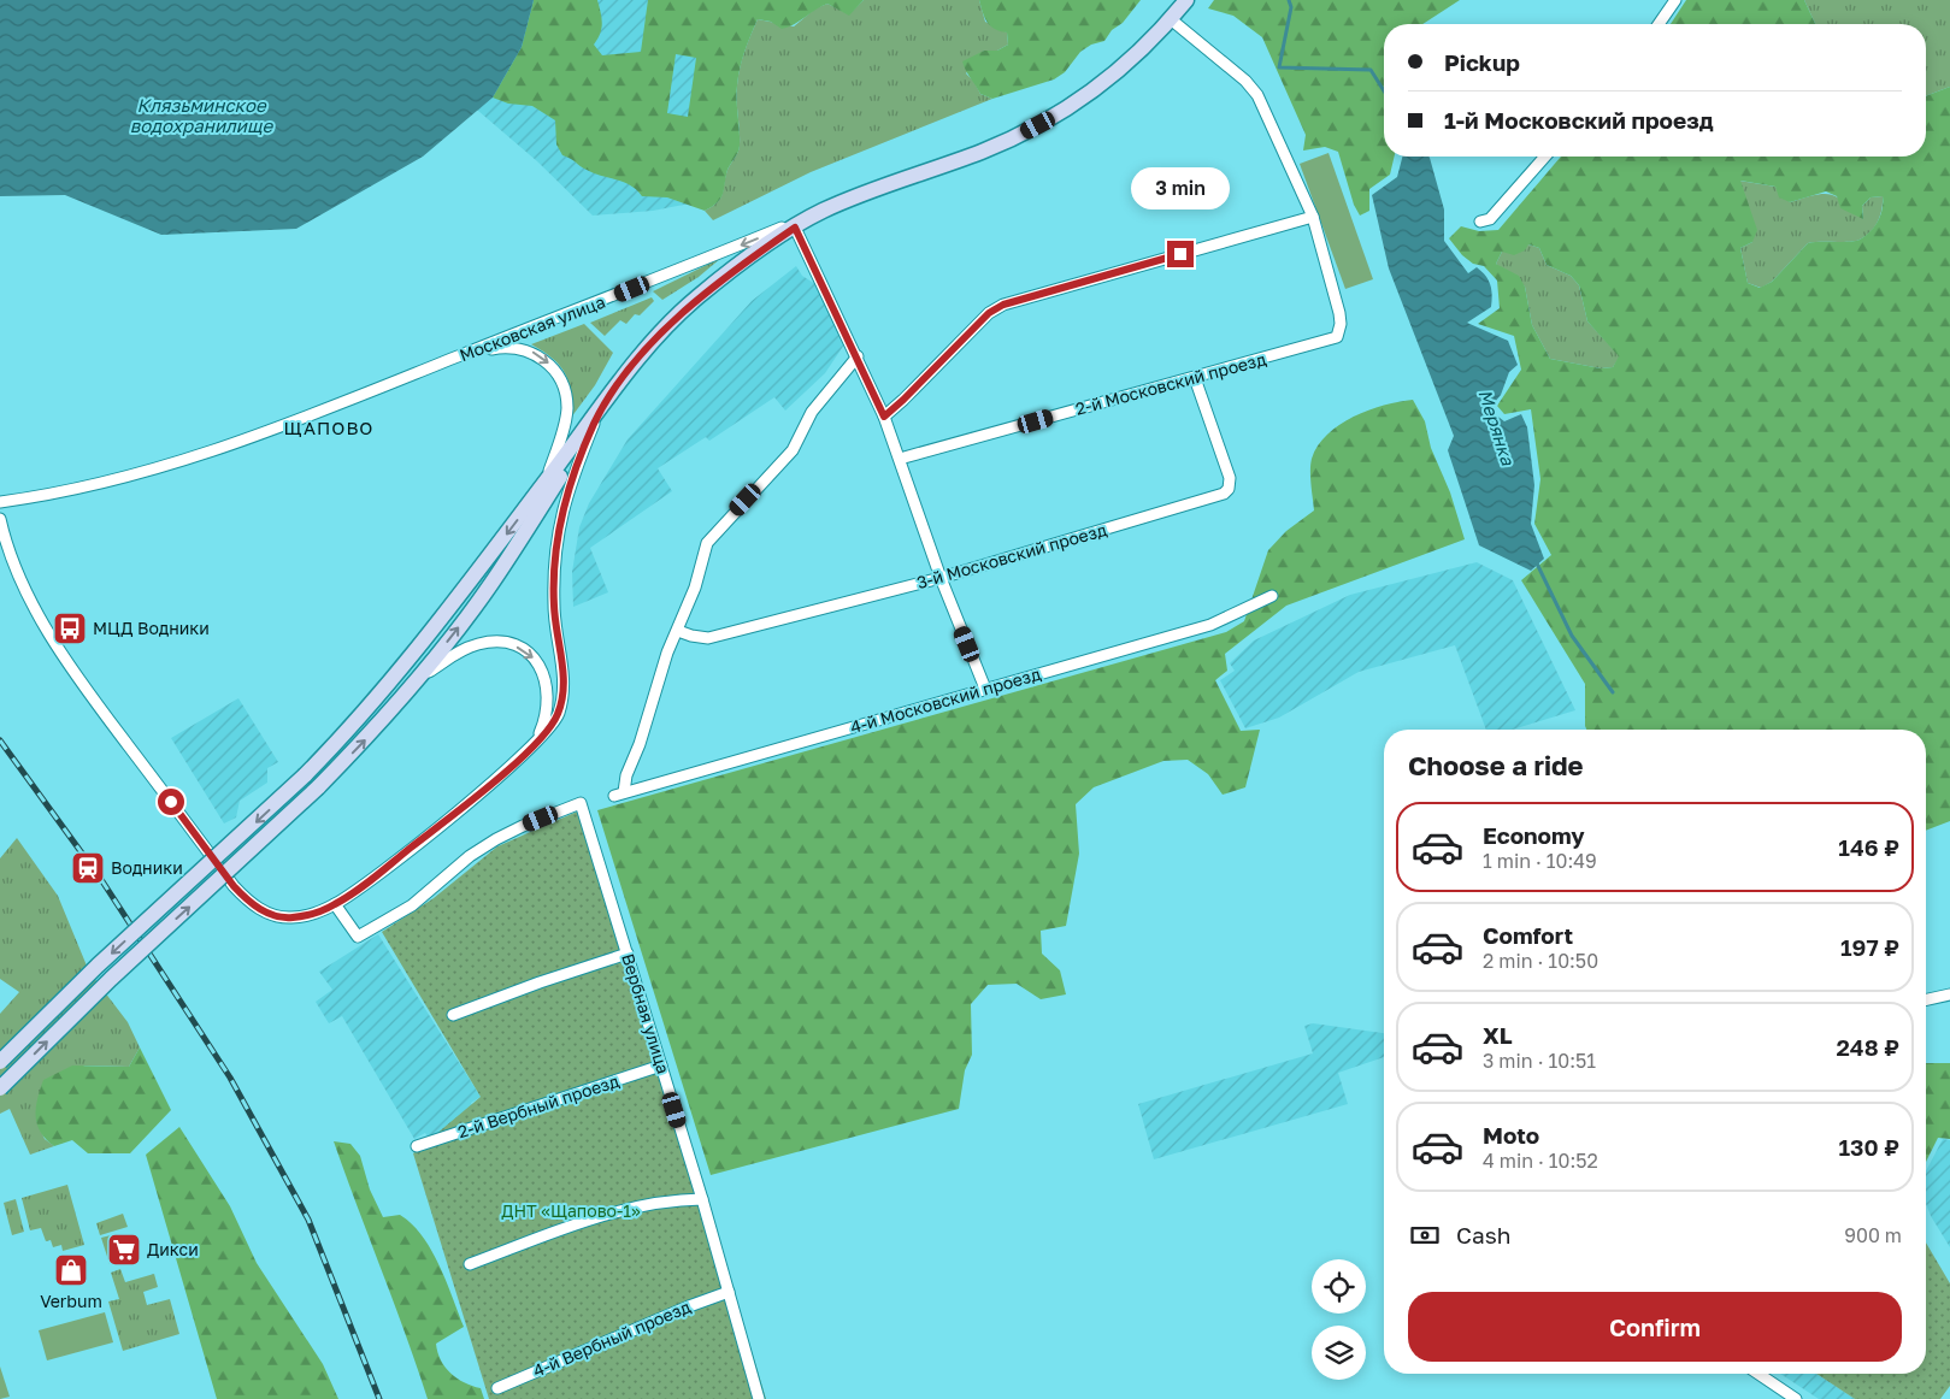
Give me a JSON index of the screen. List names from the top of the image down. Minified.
{"streets":{"main road":["Московская улица"],"street":["2-й Московский проезд","3-й Московский проезд","4-й Московский проезд","Вербная улица","2-й Вербный проезд","4-й Вербный проезд"]},"crossings":[["2-й Московский проезд","3-й Московский проезд"],["3-й Московский проезд","4-й Московский проезд"],["Вербная улица","2-й Вербный проезд"],["Вербная улица","4-й Вербный проезд"]],"districts":["ЩАПОВО"],"water":["Клязьминское водохранилище","Мерянка"],"parks":["ДНТ «Щапово-1»"],"places":{"bus stop":["МЦД Водники"],"station":["Водники"],"supermarket":["Дикси"],"shop":["Verbum"]},"page":{"banner":["Pickup","1-й Московский проезд"],"bubble":"3 min","heading":"Choose a ride","list":[{"name":"Economy","note":"1 min · 10:49","value":"146 ₽"},{"name":"Comfort","note":"2 min · 10:50","value":"197 ₽"},{"name":"XL","note":"3 min · 10:51","value":"248 ₽"},{"name":"Moto","note":"4 min · 10:52","value":"130 ₽"}],"pay":["Cash","900 m"],"buttons":"Confirm"}}
